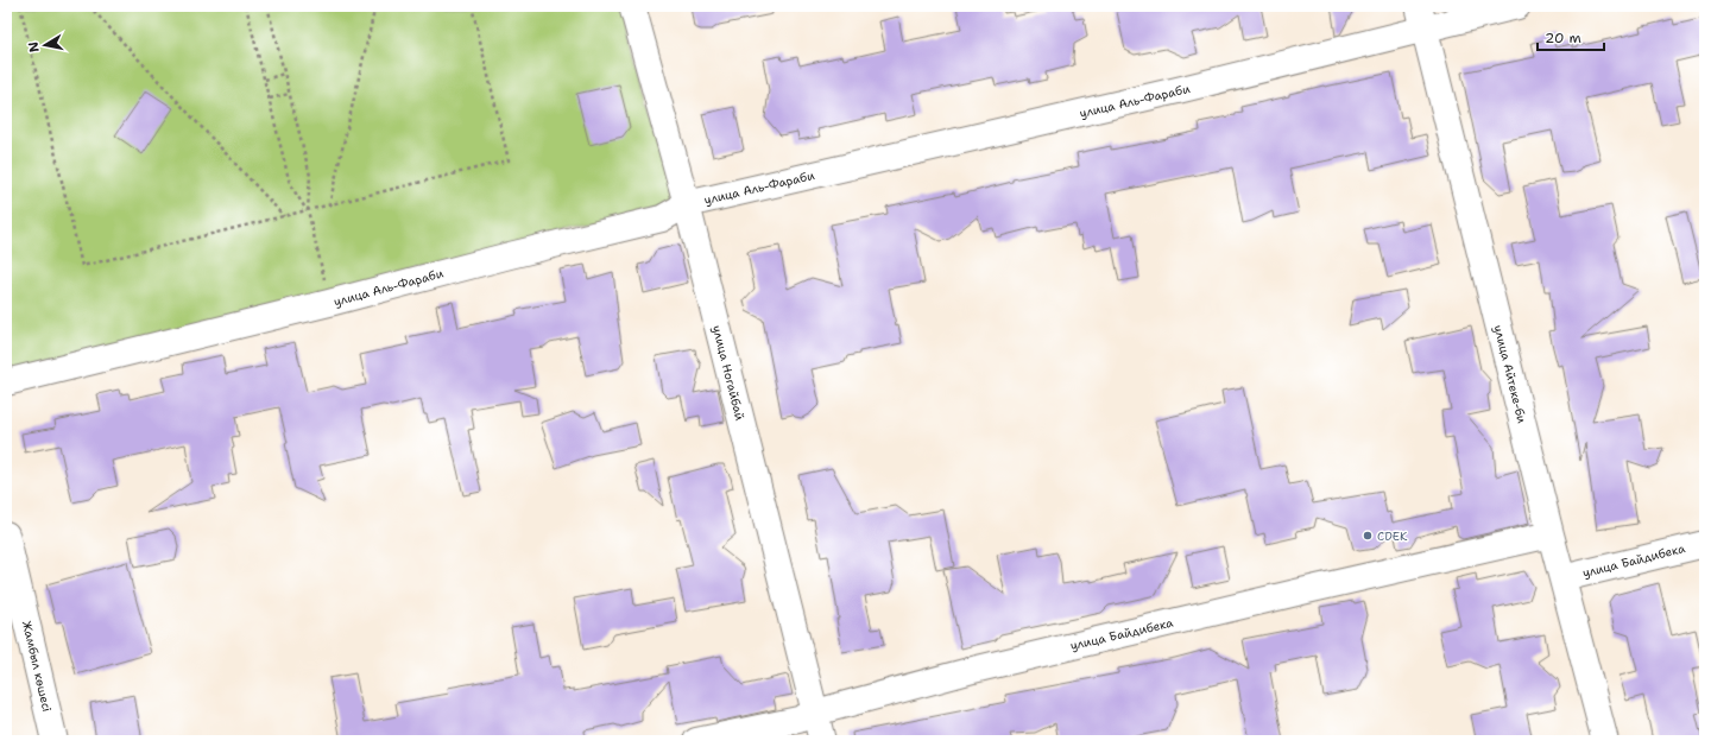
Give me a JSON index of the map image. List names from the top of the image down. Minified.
{"streets":{"street":["улица Аль-Фараби","улица Ногайбай","улица Айтеке-би","улица Байдибека","Жамбыл көшесі"]},"crossings":[["улица Аль-Фараби","улица Ногайбай"],["улица Аль-Фараби","улица Айтеке-би"],["улица Ногайбай","улица Байдибека"],["улица Айтеке-би","улица Байдибека"]],"places":["CDEK"],"scale_bar":"20 m","north":"left"}
